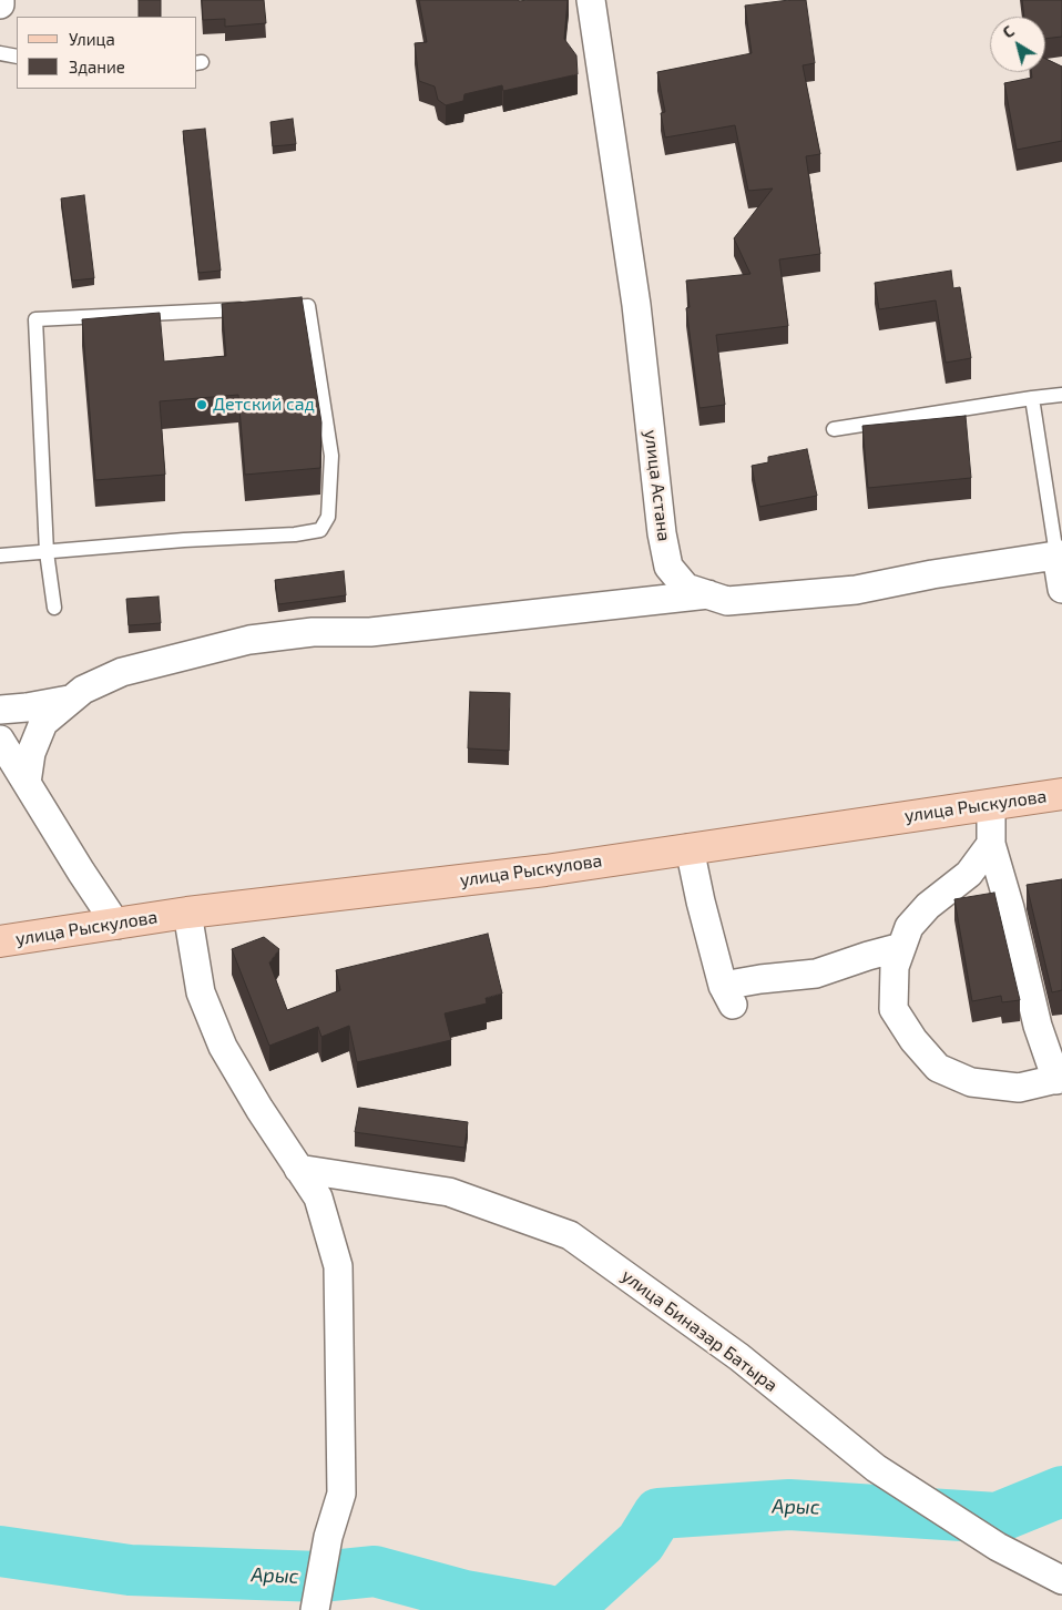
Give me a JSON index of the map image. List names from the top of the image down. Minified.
{"streets":{"main road":["улица Рыскулова"],"street":["улица Астана","улица Биназар Батыра"]},"water":["Арыс"],"places":["Детский сад"],"legend":["Улица","Здание"],"north":"top left"}
